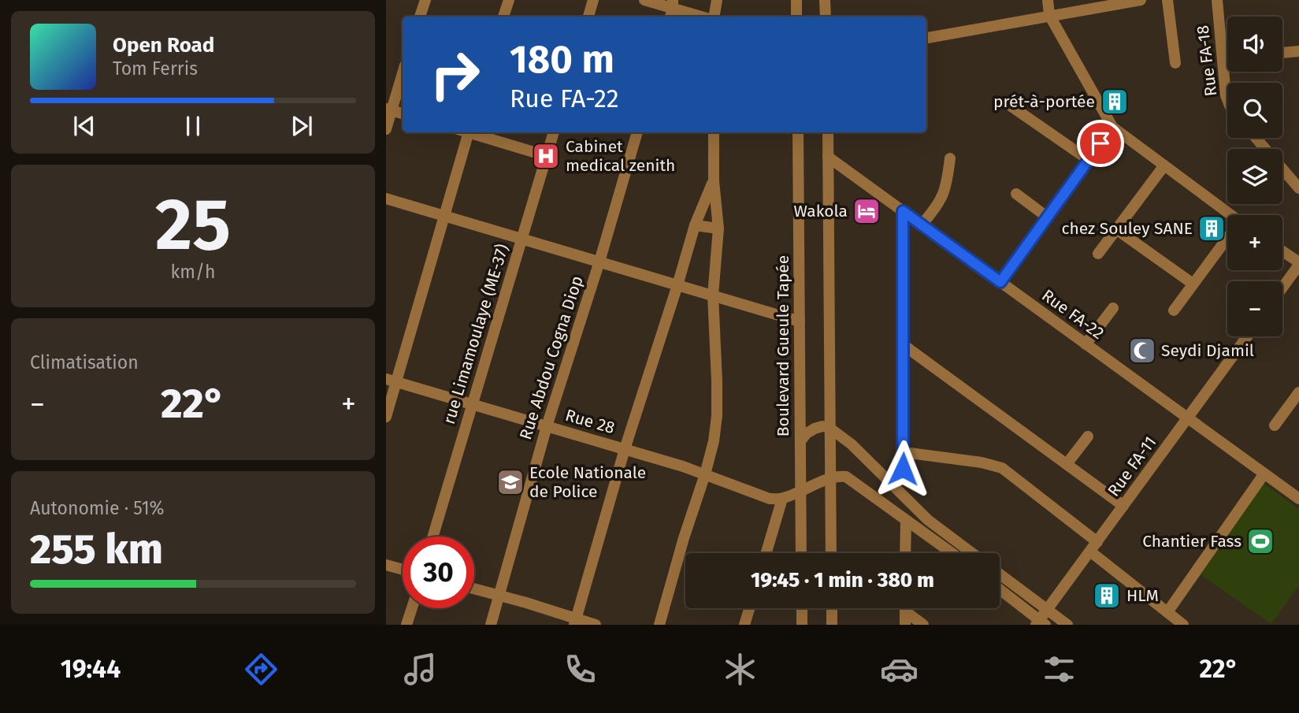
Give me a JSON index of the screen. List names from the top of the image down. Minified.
{"streets":{"street":["Rue FA-18","Rue FA-22","rue Limamoulaye (ME-37)","Boulevard Gueule Tapée","Rue Abdou Cogna Diop","Rue 28","Rue FA-11"]},"crossings":[["Rue FA-22","Rue FA-11"],["rue Limamoulaye (ME-37)","Rue 28"],["Rue Abdou Cogna Diop","Rue 28"]],"places":{"building":["prét-à-portée","chez Souley SANE","HLM"],"hospital":["Cabinet medical zenith"],"hotel":["Wakola"],"mosque":["Seydi Djamil"],"school or university":["Ecole Nationale de Police"],"sports":["Chantier Fass"]},"page":{"map_buttons":["+","−"],"turn":["180 m","Rue FA-22"],"song":["Open Road","Tom Ferris"],"tile":[["25","km/h"],"Climatisation",["Autonomie · 51%","255 km"]],"heat":["−","22°","+"],"limit":"30","trip":"19:45 · 1 min · 380 m","tabs":["19:44","22°"]}}
